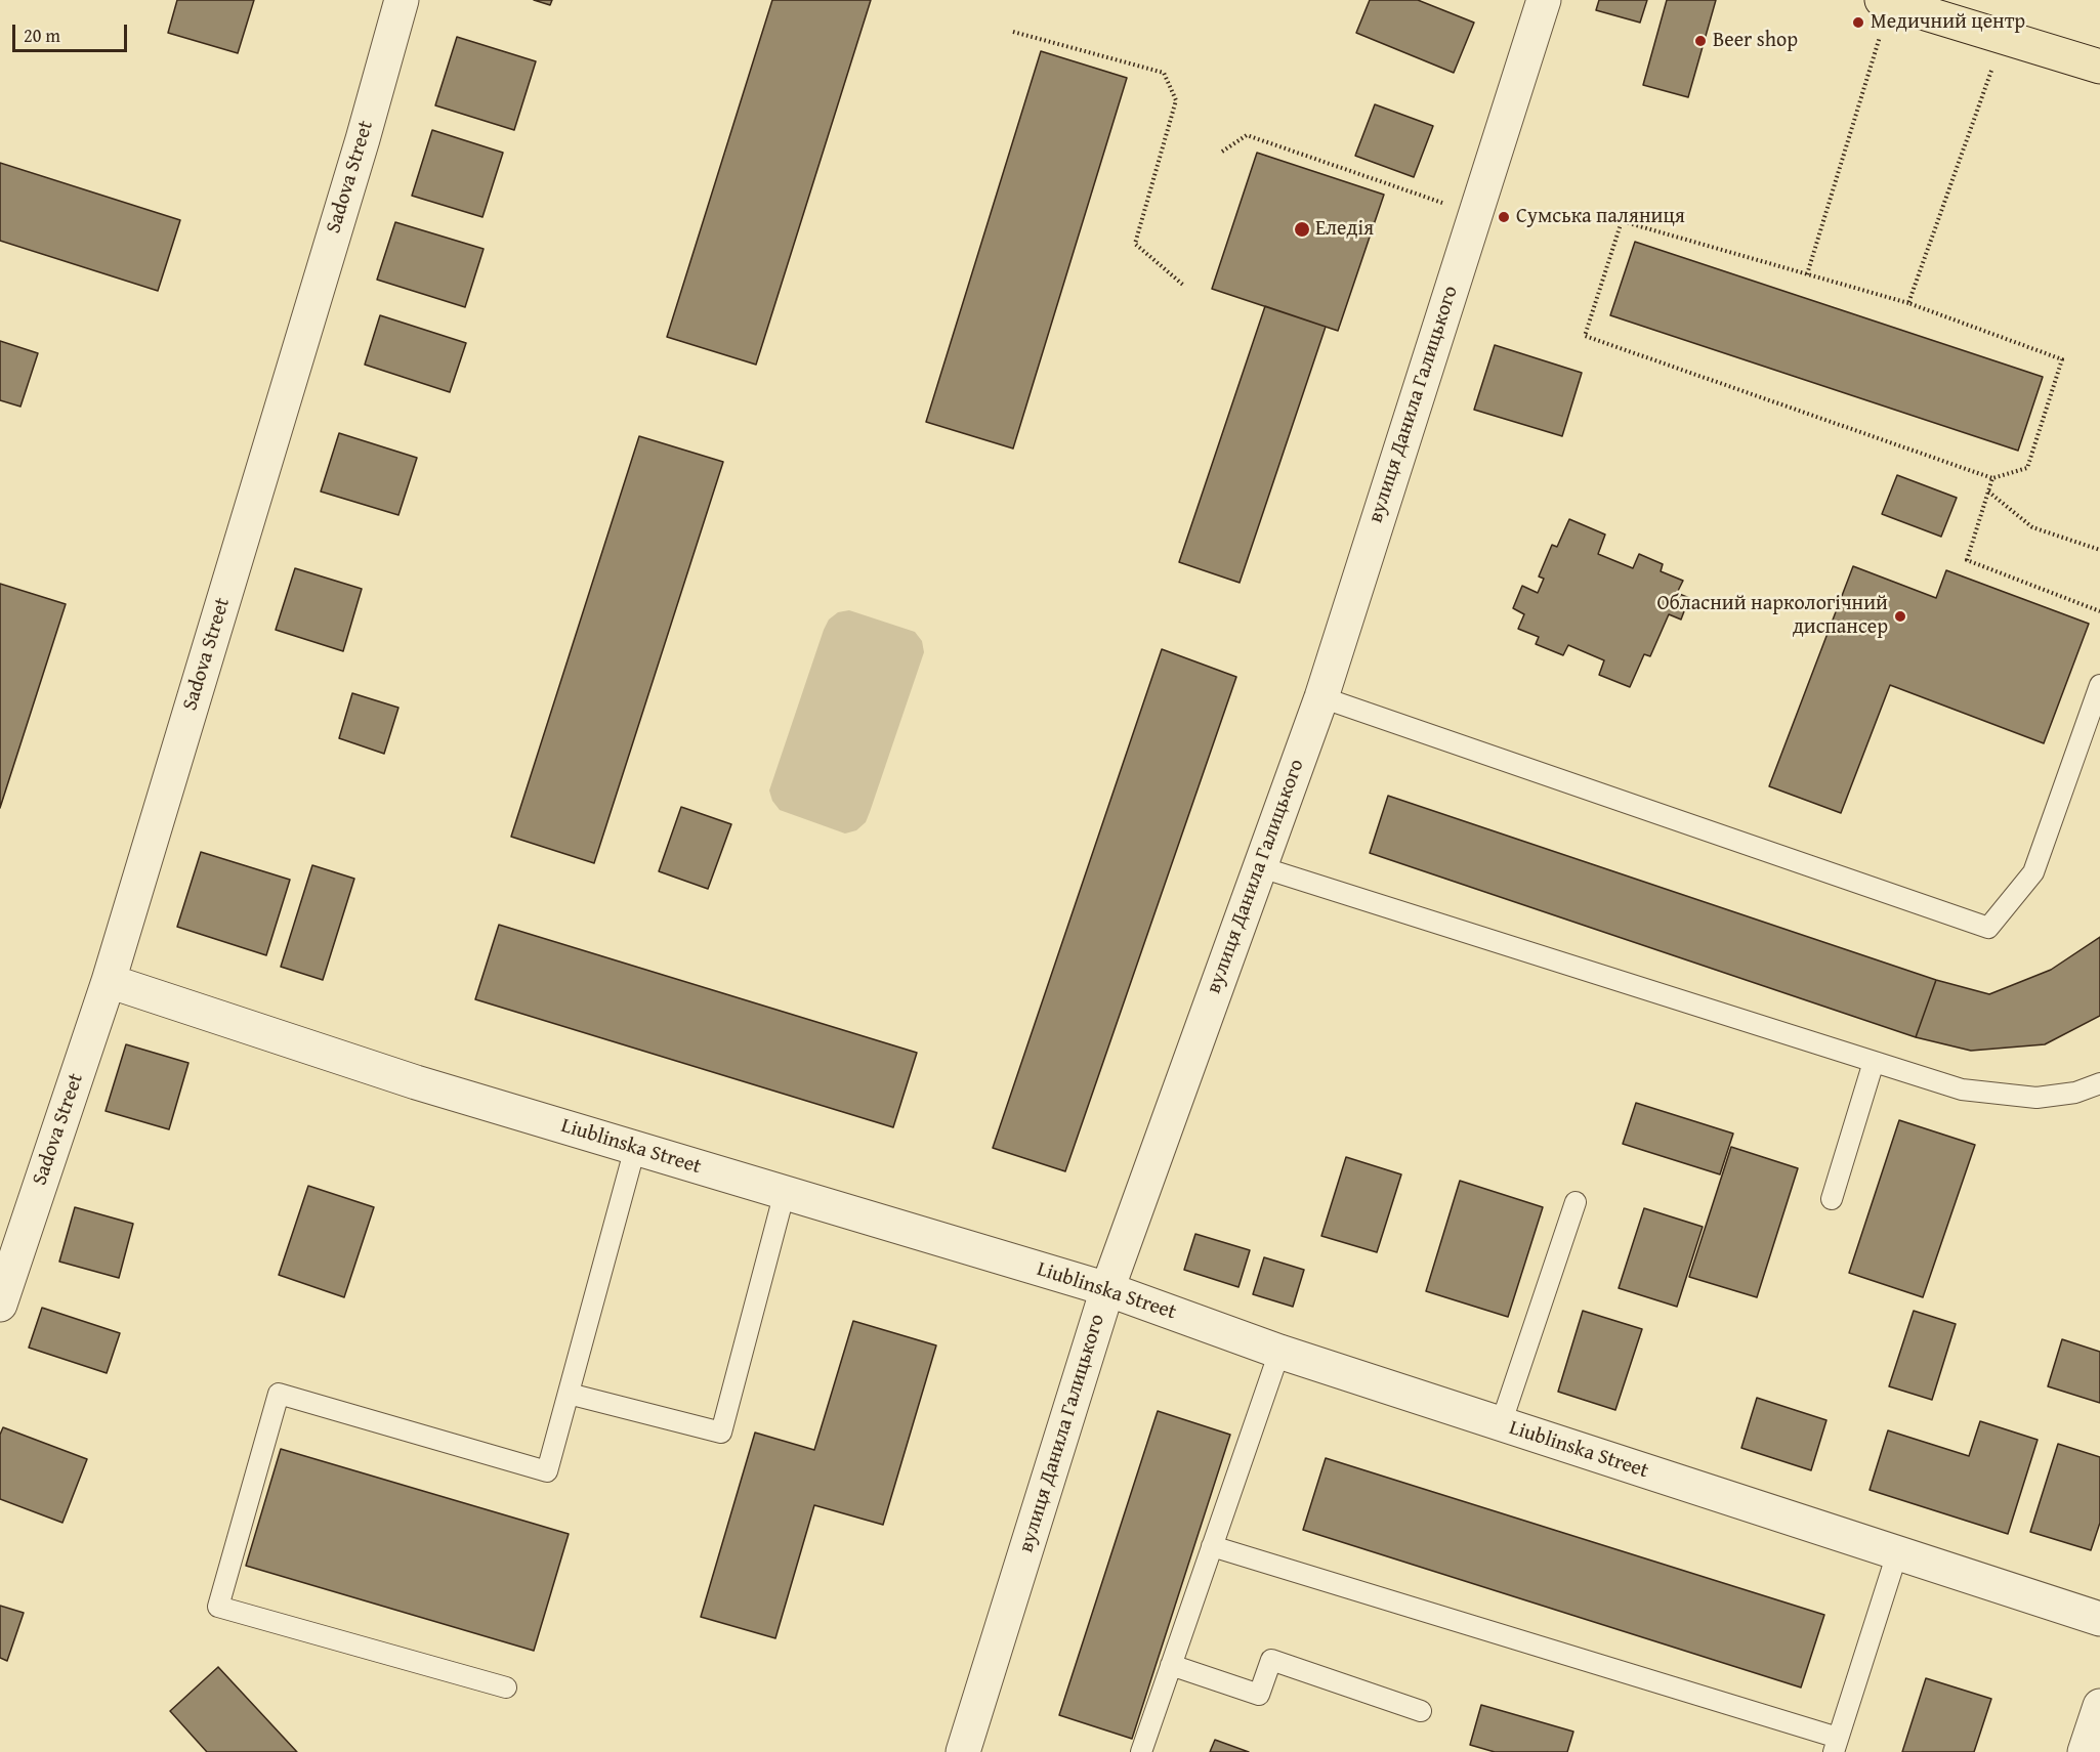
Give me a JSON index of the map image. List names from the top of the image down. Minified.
{"streets":{"street":["Sadova Street","вулиця Данила Галицького","Liublinska Street"]},"crossings":[["Sadova Street","Liublinska Street"],["вулиця Данила Галицького","Liublinska Street"]],"places":["Медичний центр","Beer shop","Сумська паляниця","Еледія","Обласний наркологічний диспансер"],"scale_bar":"20 m"}
